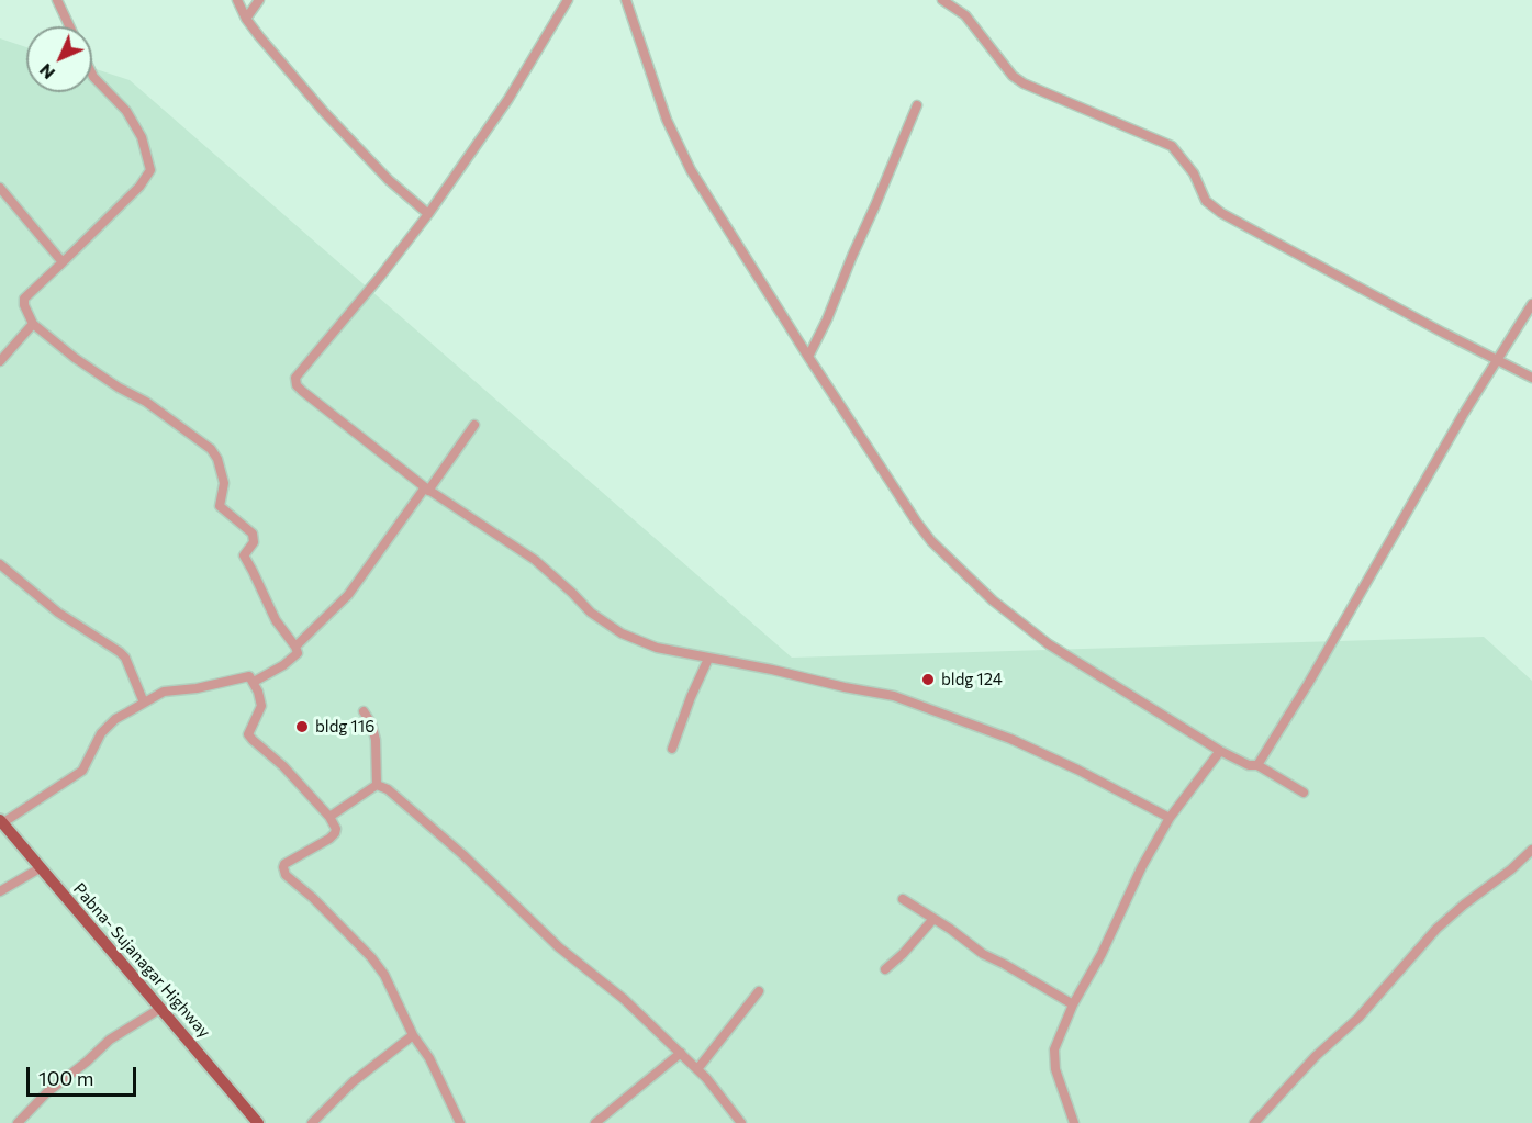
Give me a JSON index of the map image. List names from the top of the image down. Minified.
{"streets":{"main road":["Pabna- Sujanagar Highway"]},"places":["bldg 124","bldg 116"],"scale_bar":"100 m","north":"bottom left"}
